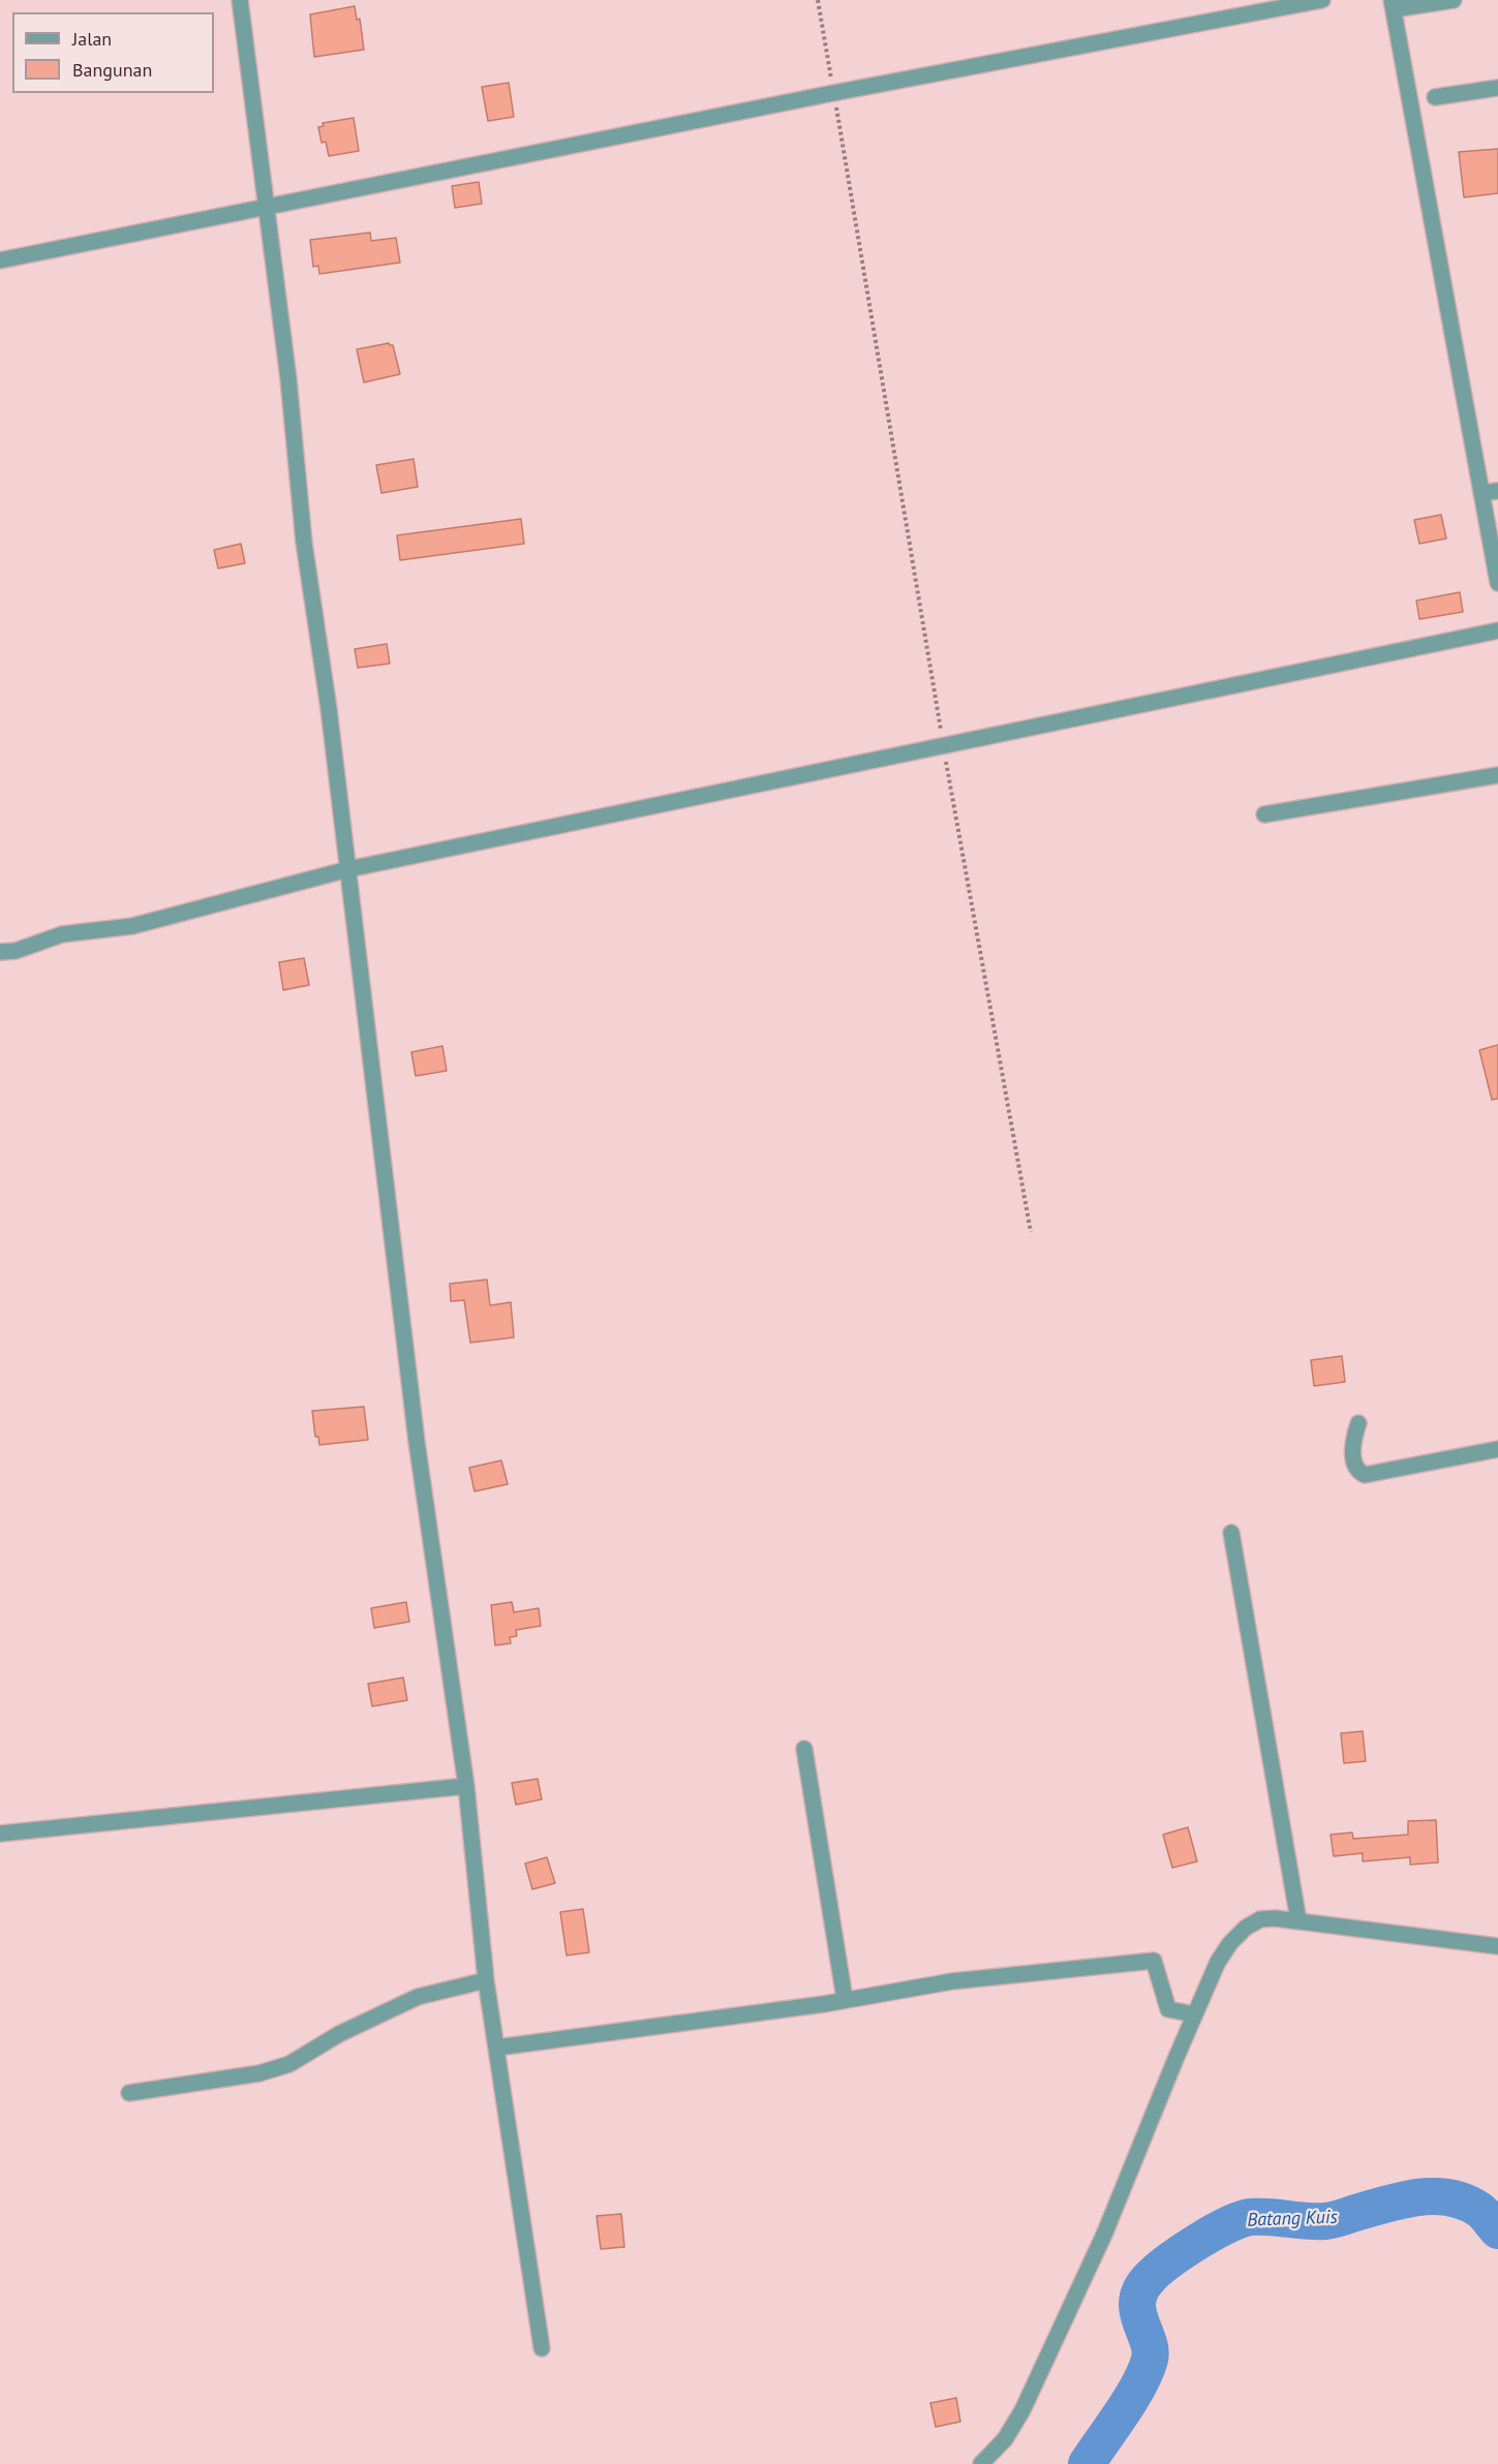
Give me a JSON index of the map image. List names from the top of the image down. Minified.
{"water":["Batang Kuis"],"legend":["Jalan","Bangunan"]}
